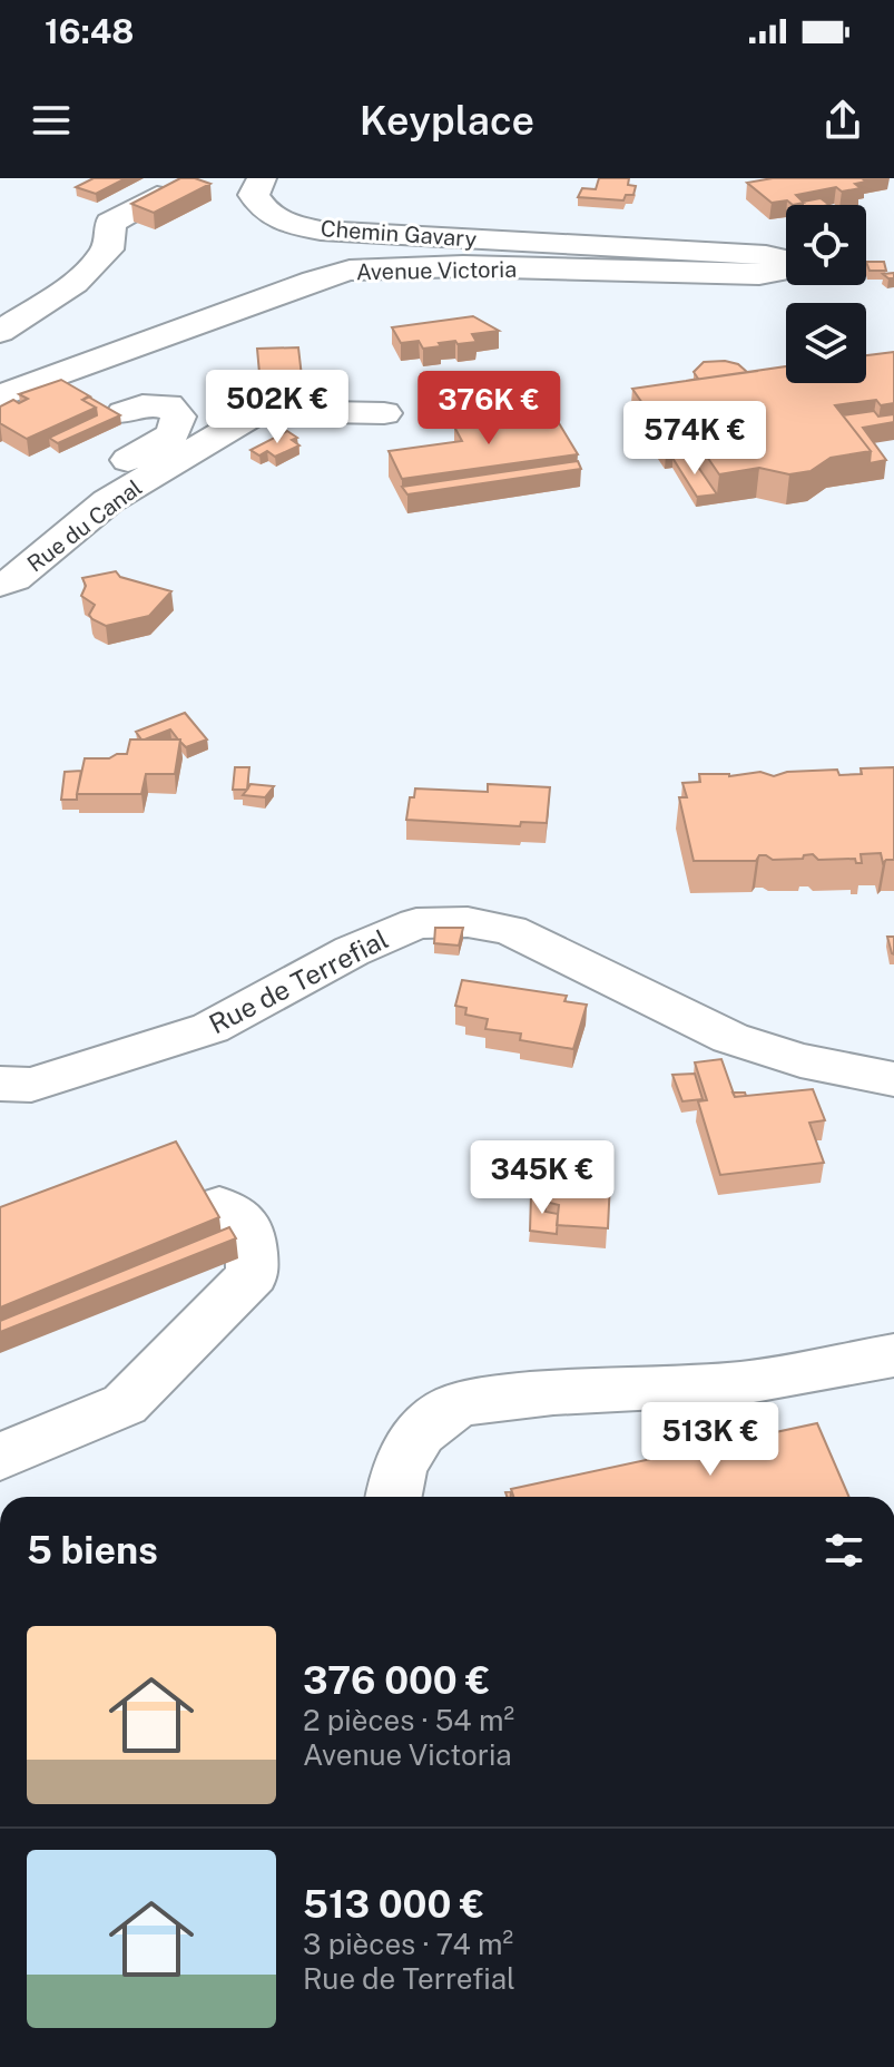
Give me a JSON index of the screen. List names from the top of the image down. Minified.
{"streets":{"street":["Chemin Gavary","Avenue Victoria","Rue du Canal","Rue de Terrefial"]},"crossings":[["Chemin Gavary","Avenue Victoria"]],"page":{"status":"16:48","header":"Keyplace","price":["502K €","376K €","574K €","345K €","513K €"],"heading":"5 biens","list":[{"name":"376 000 €","note":"2 pièces · 54 m² · Avenue Victoria"},{"name":"513 000 €","note":"3 pièces · 74 m² · Rue de Terrefial"}]}}
